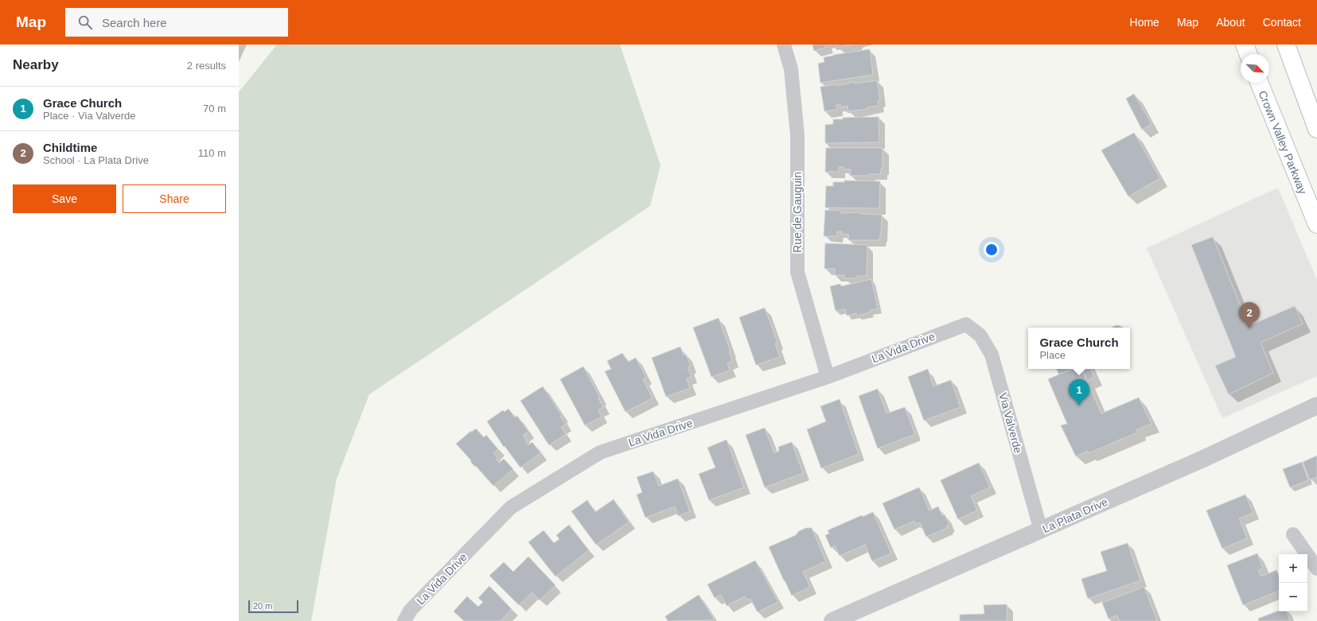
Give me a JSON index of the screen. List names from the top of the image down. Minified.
{"streets":{"main road":["Crown Valley Parkway"],"street":["Rue de Gauguin","La Vida Drive","Via Valverde","La Plata Drive"]},"crossings":[["Rue de Gauguin","La Vida Drive"],["La Vida Drive","Via Valverde"],["Via Valverde","La Plata Drive"]],"scale_bar":"20 m","north":"bottom right","page":{"header":"Map","search":"Search here","nav":["Home","Map","About","Contact"],"heading":["Nearby","2 results"],"list":[{"mark":"1","name":"Grace Church","note":"Place · Via Valverde","value":"70 m"},{"mark":"2","name":"Childtime","note":"School · La Plata Drive","value":"110 m"}],"buttons":["Save","Share"],"pins":["2","1"],"popup":["Grace Church","Place"],"map_buttons":["+","−"],"scale":"20 m"}}
